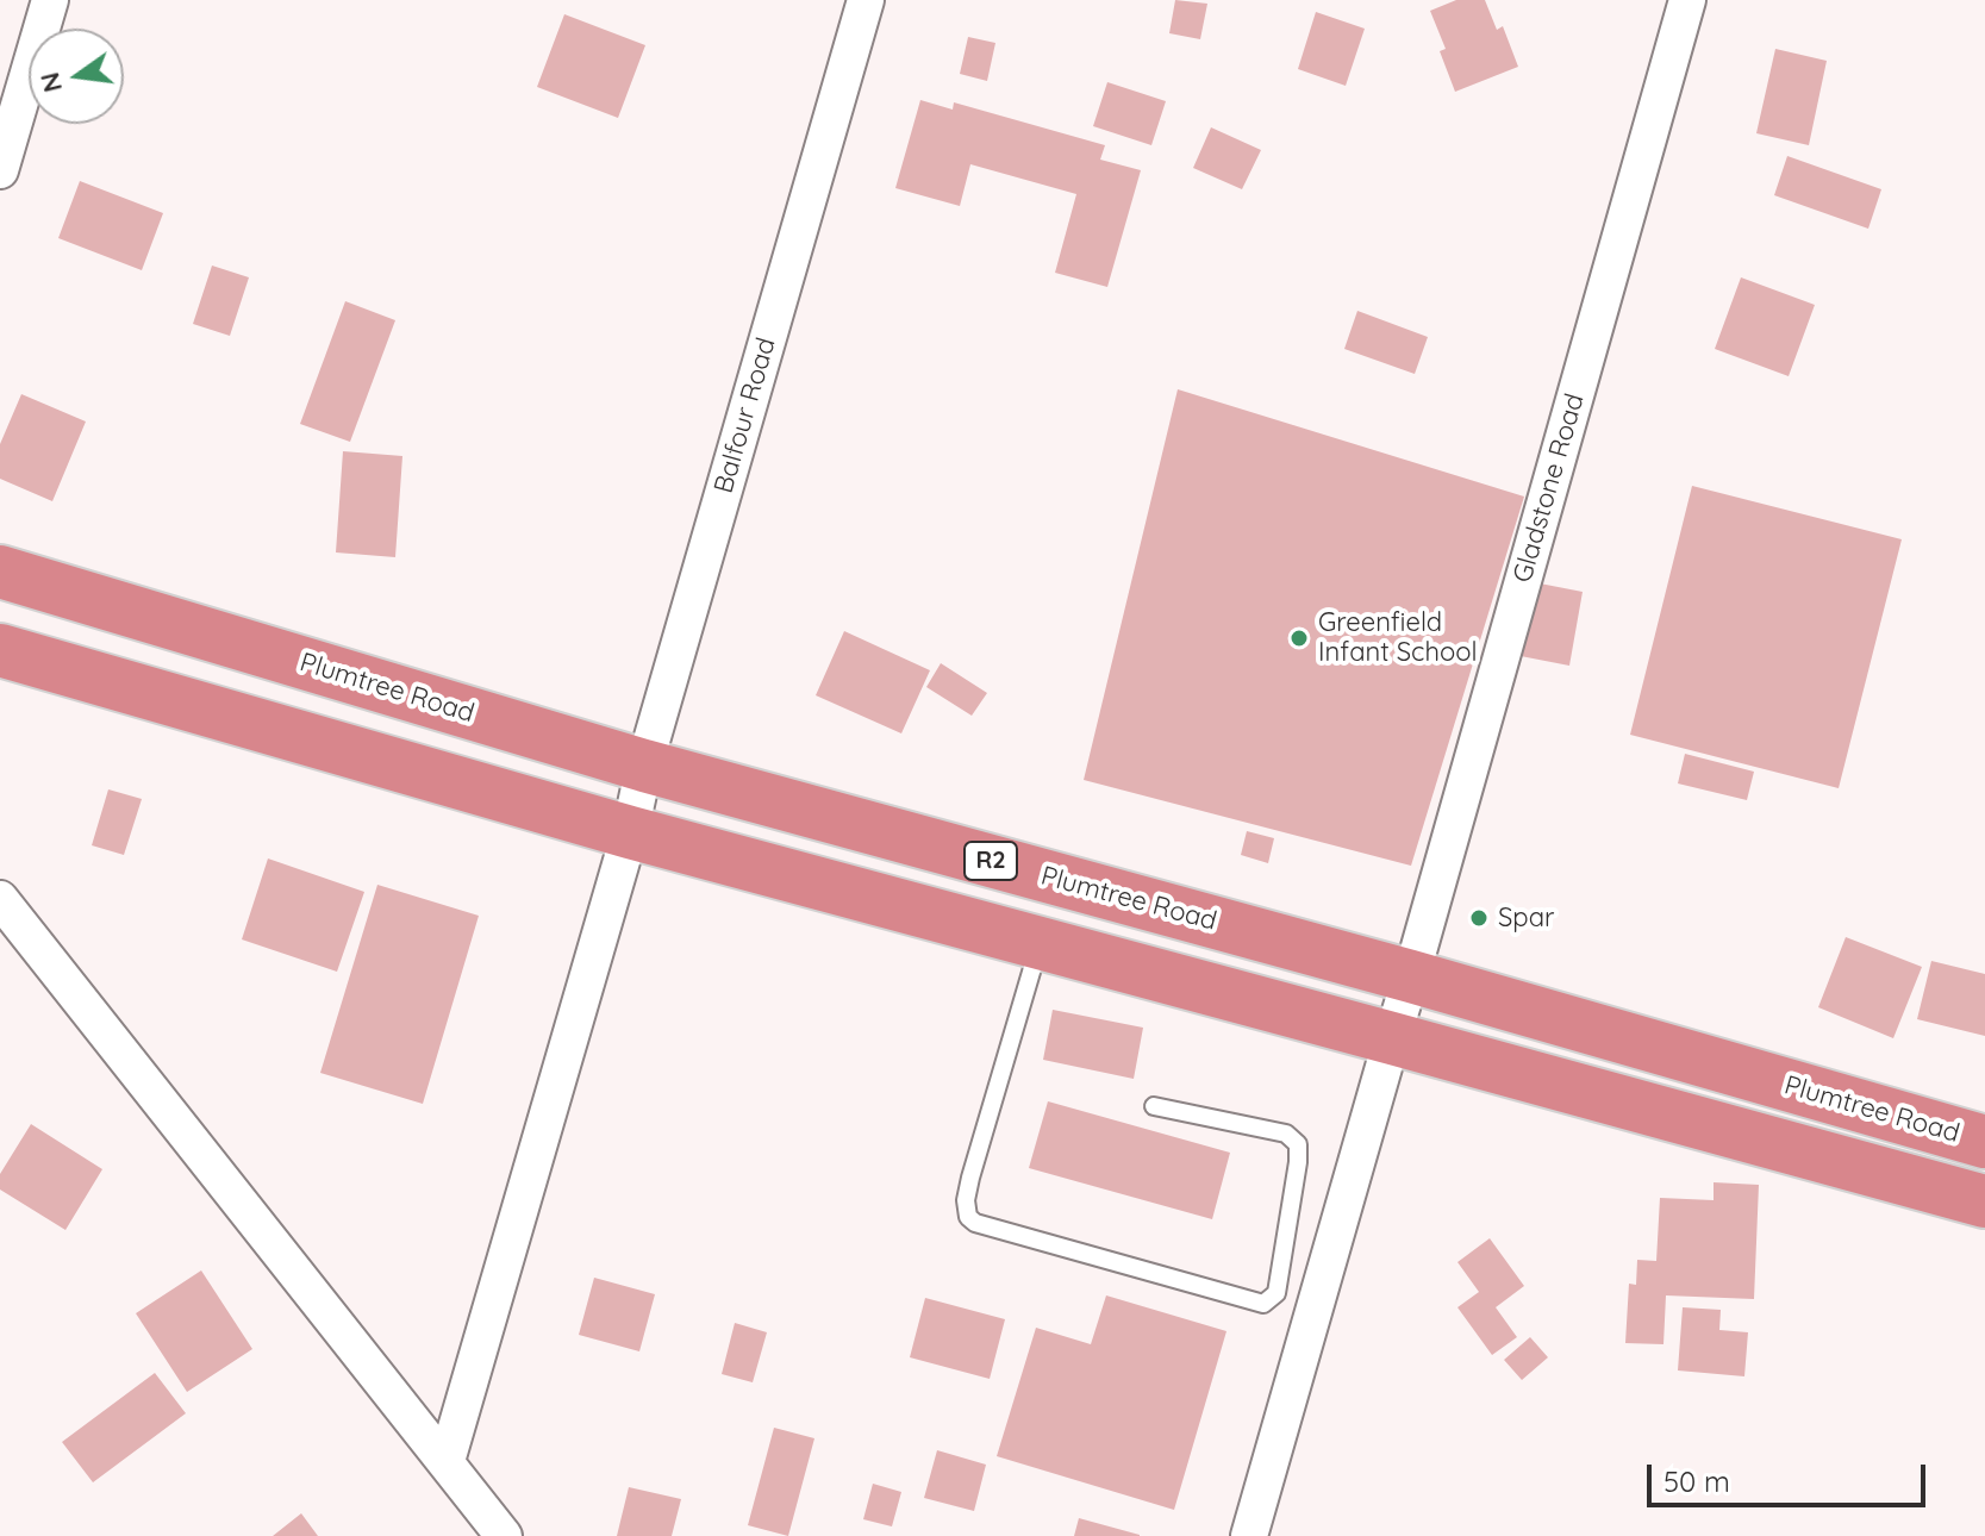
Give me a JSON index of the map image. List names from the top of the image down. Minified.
{"streets":{"highway":["Plumtree Road","R2"],"street":["Balfour Road","Gladstone Road"]},"crossings":[["Balfour Road","Plumtree Road"],["Gladstone Road","Plumtree Road"]],"places":["Greenfield Infant School","Spar"],"scale_bar":"50 m","north":"left"}
